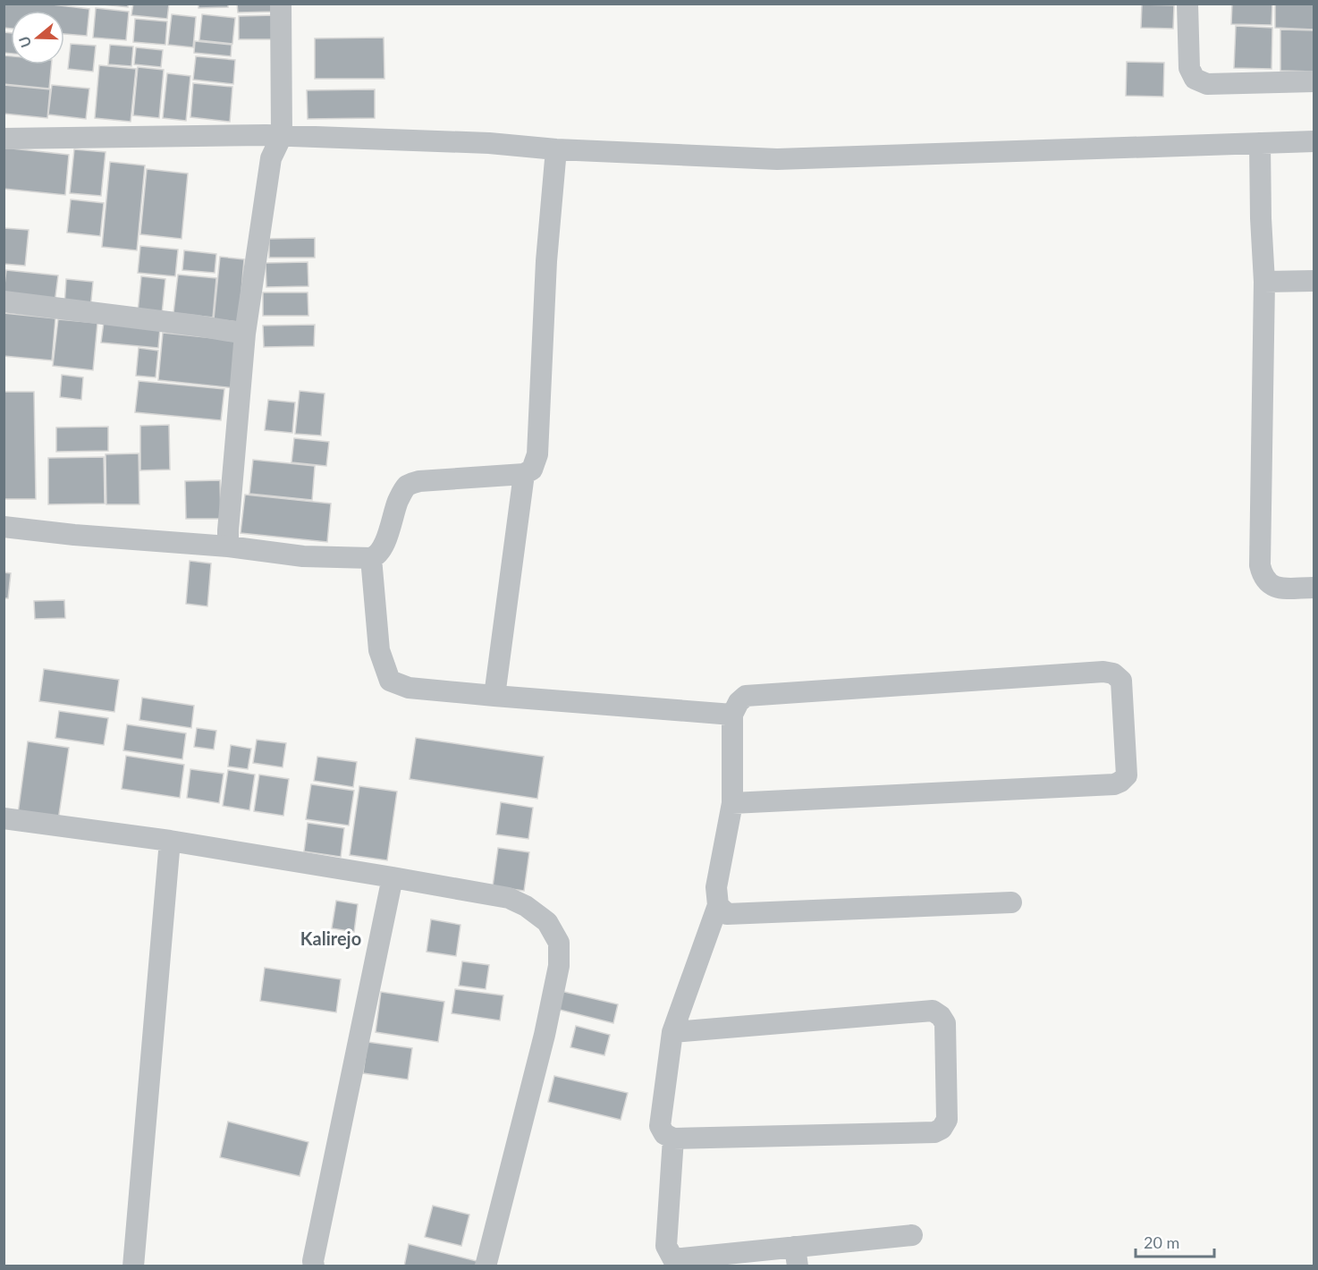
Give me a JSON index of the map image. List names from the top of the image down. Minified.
{"districts":["Kalirejo"],"scale_bar":"20 m","north":"left"}
